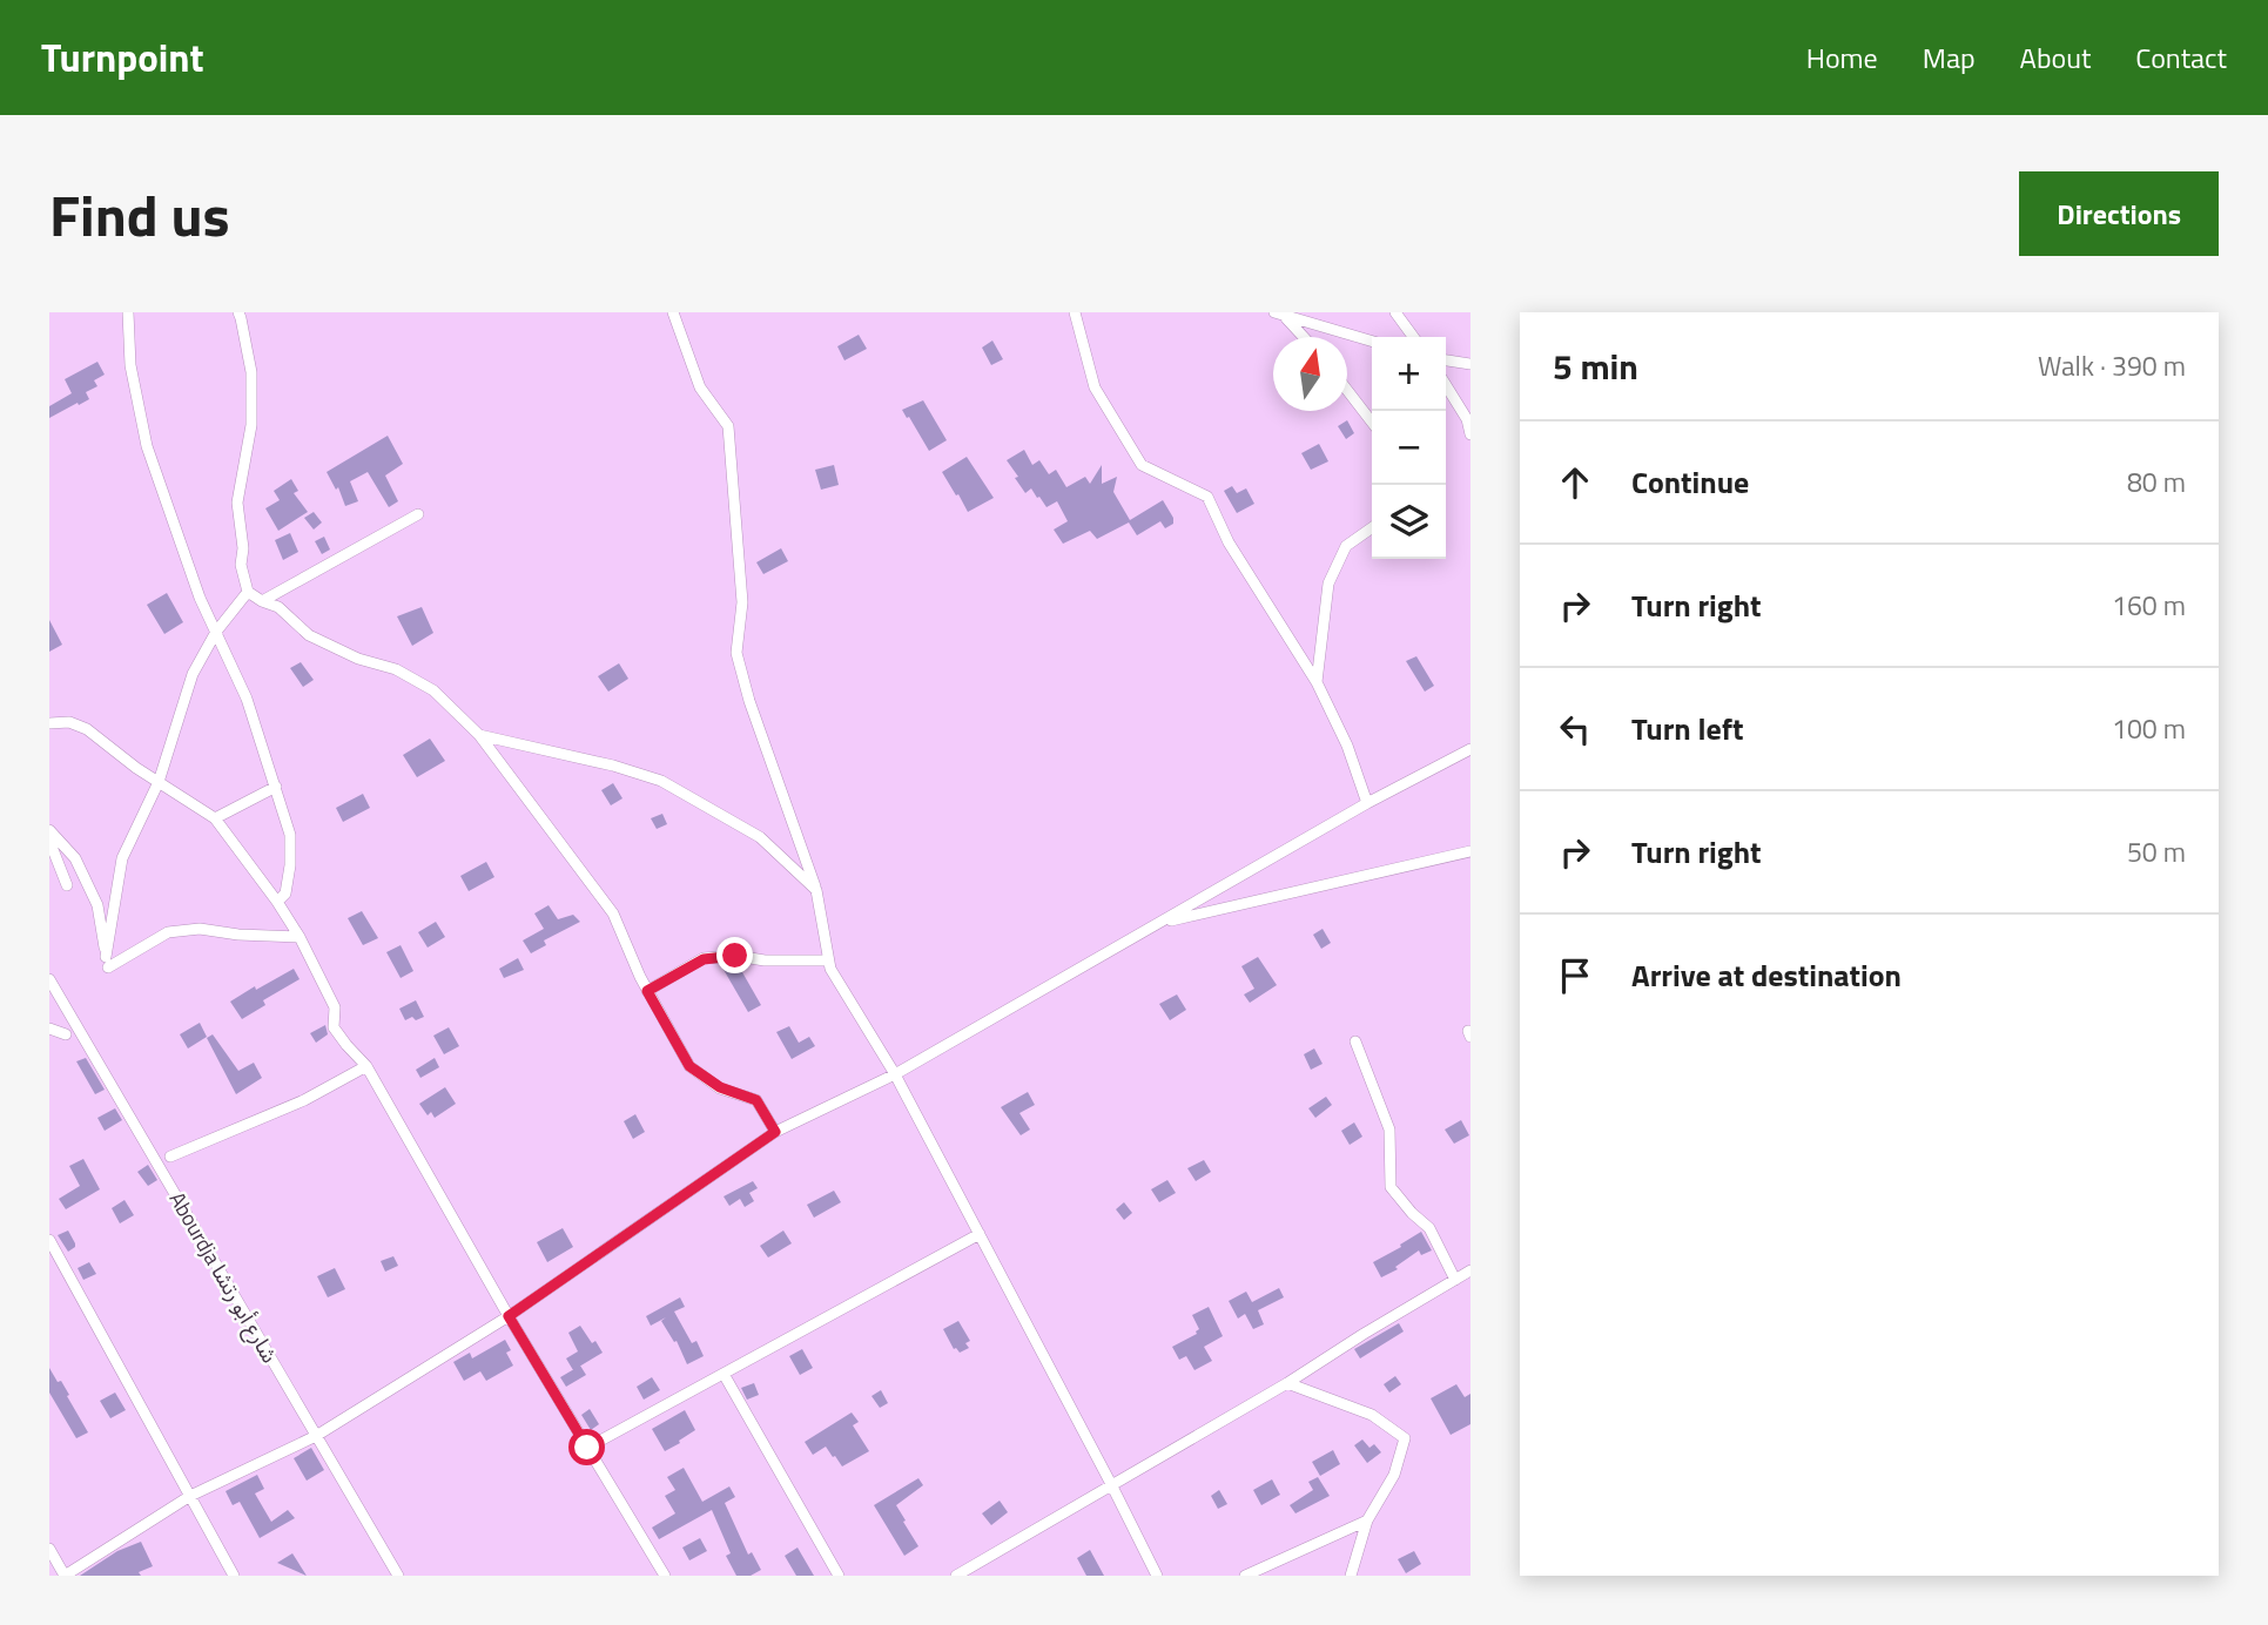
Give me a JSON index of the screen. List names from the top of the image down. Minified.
{"streets":{"street":["Abourdja شارع أبو رتشا"]},"north":"top","page":{"header":"Turnpoint","nav":["Home","Map","About","Contact"],"title":"Find us","buttons":"Directions","heading":["5 min","Walk · 390 m"],"map_buttons":["+","−"],"list":[["Continue","80 m"],["Turn right","160 m"],["Turn left","100 m"],["Turn right","50 m"],"Arrive at destination"]}}
